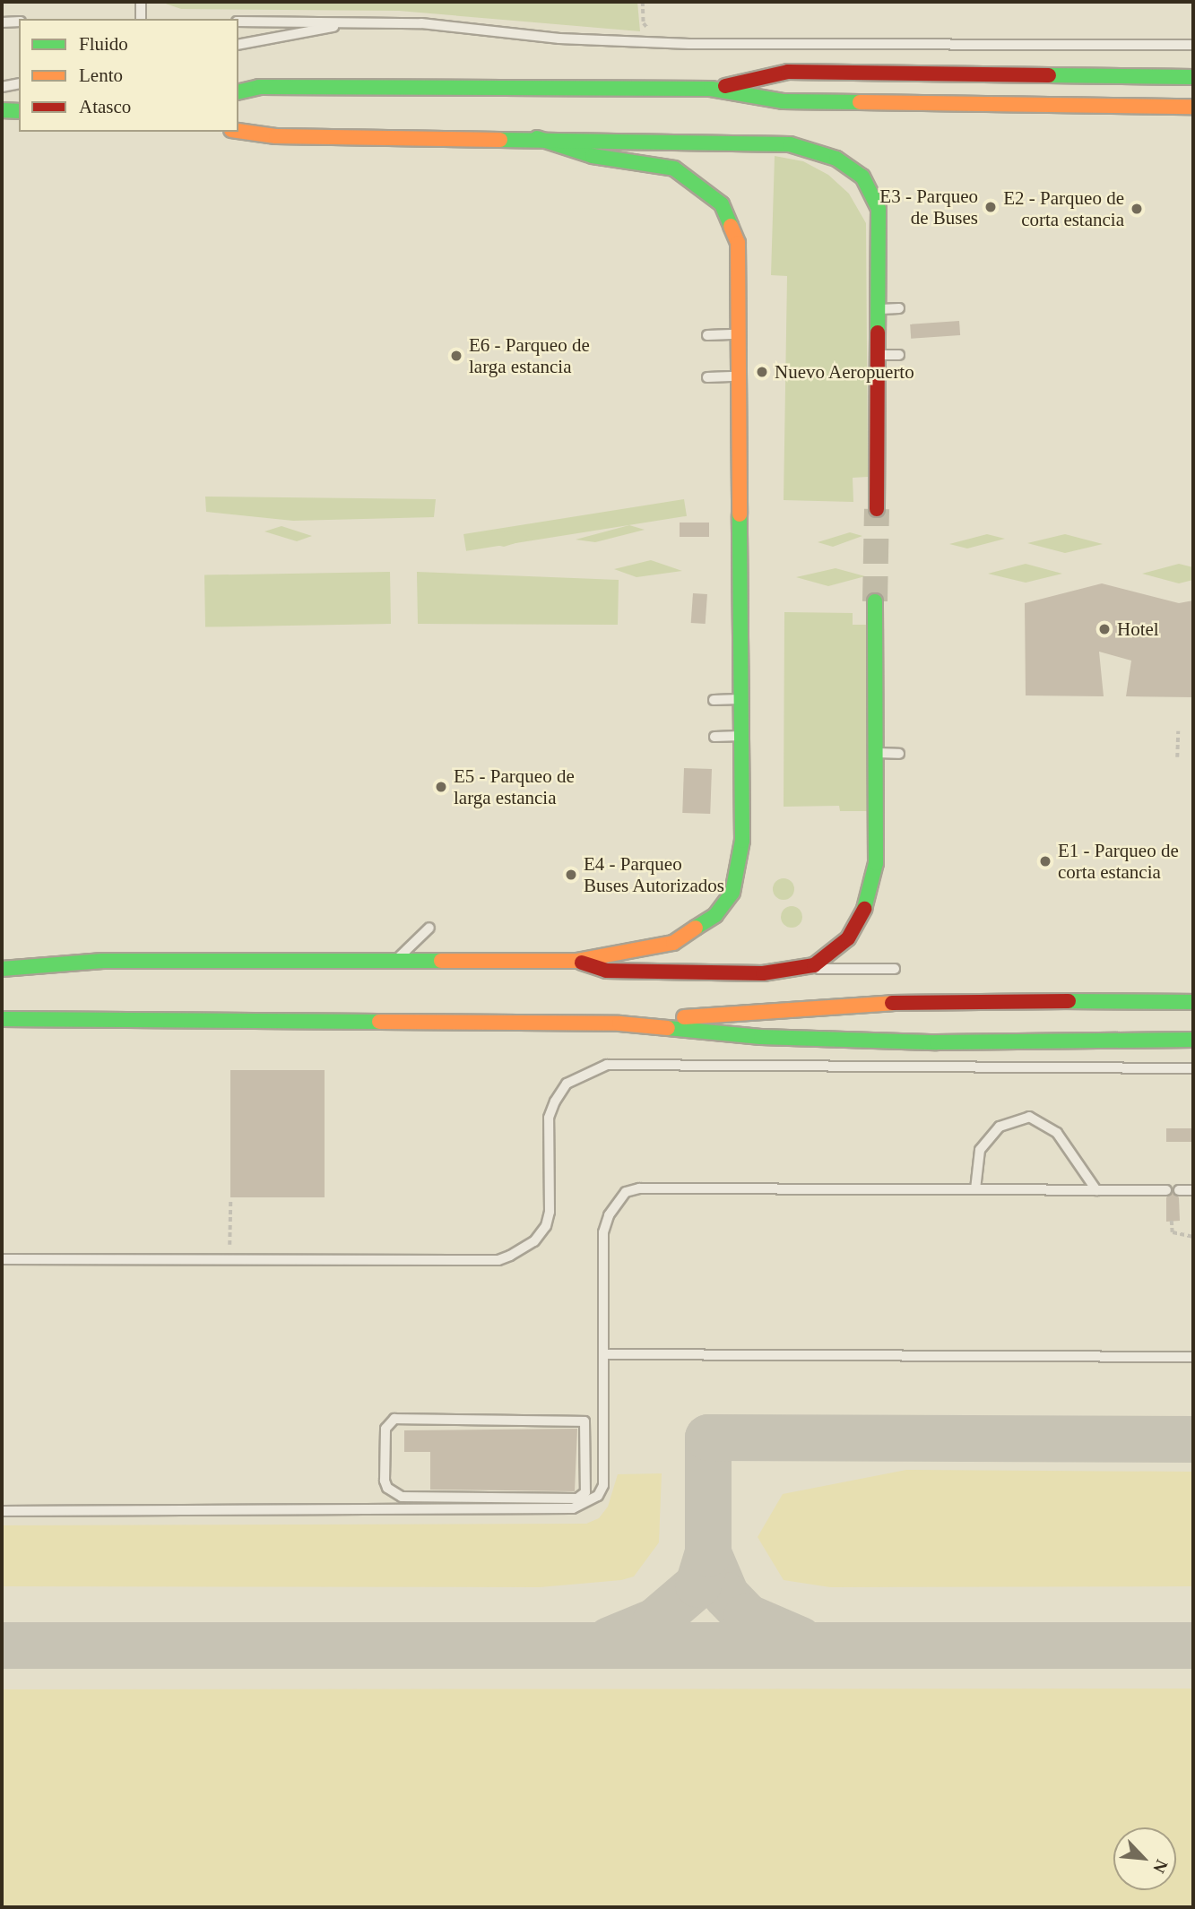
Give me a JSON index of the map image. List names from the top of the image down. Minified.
{"places":["E3 - Parqueo de Buses","E2 - Parqueo de corta estancia","E6 - Parqueo de larga estancia","Nuevo Aeropuerto","Hotel","E5 - Parqueo de larga estancia","E1 - Parqueo de corta estancia","E4 - Parqueo Buses Autorizados"],"legend":["Fluido","Lento","Atasco"],"north":"bottom right"}
